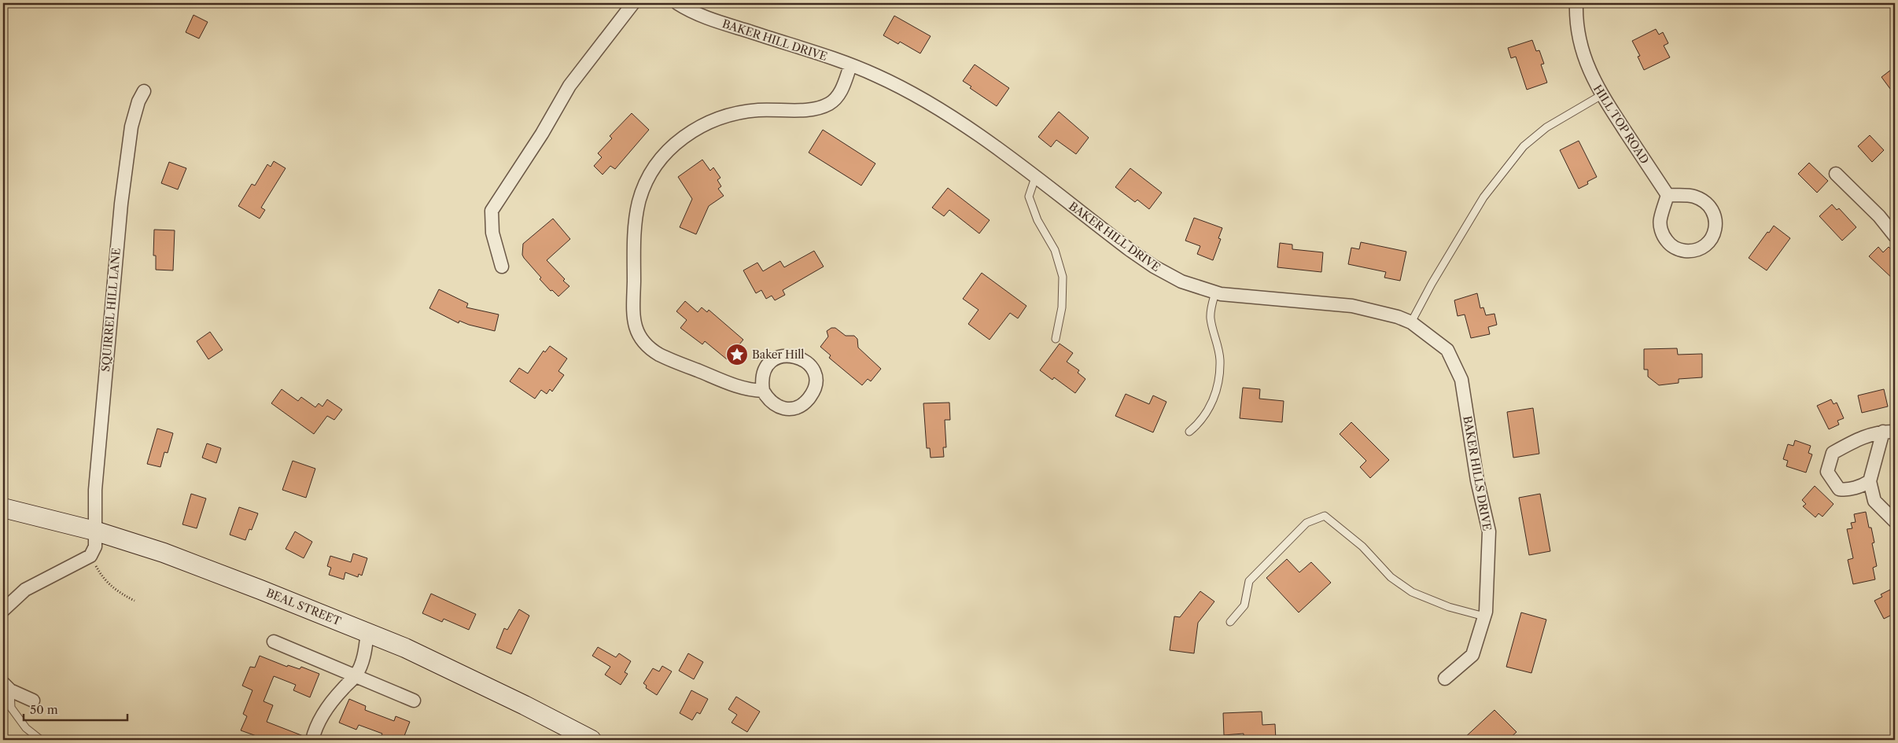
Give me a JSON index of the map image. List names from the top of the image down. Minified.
{"streets":{"street":["BAKER HILL DRIVE","HILL TOP ROAD","SQUIRREL HILL LANE","BAKER HILLS DRIVE","BEAL STREET"]},"crossings":[["BAKER HILL DRIVE","BAKER HILLS DRIVE"],["SQUIRREL HILL LANE","BEAL STREET"]],"places":{"place":["Baker Hill"]},"scale_bar":"50 m"}
